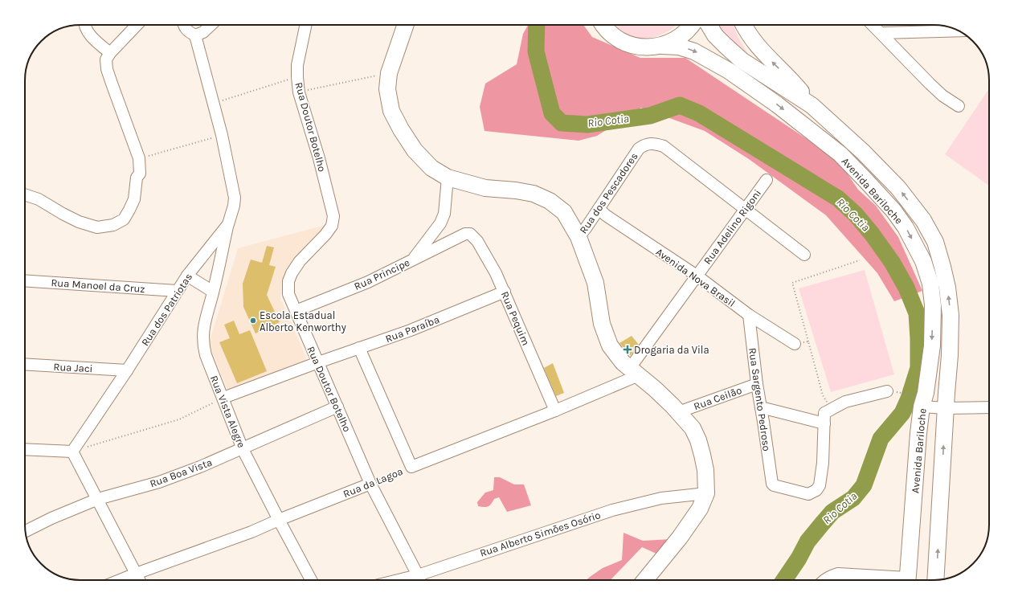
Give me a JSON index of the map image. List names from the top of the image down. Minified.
{"streets":{"main road":["Avenida Bariloche"],"street":["Rua Doutor Botelho","Rua dos Pescadores","Rua Adelino Rigoni","Rua Principe","Avenida Nova Brasil","Rua Manoel da Cruz","Rua dos Patriotas","Rua Pequim","Rua Paraíba","Rua Jaci","Rua Ceilão","Rua Sargento Pedroso","Rua Vista Alegre","Rua Boa Vista","Rua da Lagoa","Rua Alberto Simões Osório"]},"crossings":[["Rua Doutor Botelho","Rua Principe"],["Rua Doutor Botelho","Rua Paraíba"],["Rua Doutor Botelho","Rua Boa Vista"],["Rua Doutor Botelho","Rua da Lagoa"],["Rua Doutor Botelho","Rua Alberto Simões Osório"],["Rua dos Pescadores","Rua Adelino Rigoni"],["Rua dos Pescadores","Avenida Nova Brasil"],["Rua Adelino Rigoni","Avenida Nova Brasil"],["Rua Adelino Rigoni","Rua da Lagoa"],["Rua Principe","Rua Pequim"],["Avenida Nova Brasil","Rua Sargento Pedroso"],["Rua Manoel da Cruz","Rua dos Patriotas"],["Rua dos Patriotas","Rua Jaci"],["Rua dos Patriotas","Rua Vista Alegre"],["Rua Pequim","Rua Paraíba"],["Rua Pequim","Rua da Lagoa"],["Rua Paraíba","Rua Vista Alegre"],["Rua Ceilão","Rua Sargento Pedroso"],["Rua Vista Alegre","Rua Boa Vista"],["Rua Vista Alegre","Rua da Lagoa"]],"water":["Rio Cotia"],"places":{"other":["Escola Estadual Alberto Kenworthy"],"health":["Drogaria da Vila"]}}
